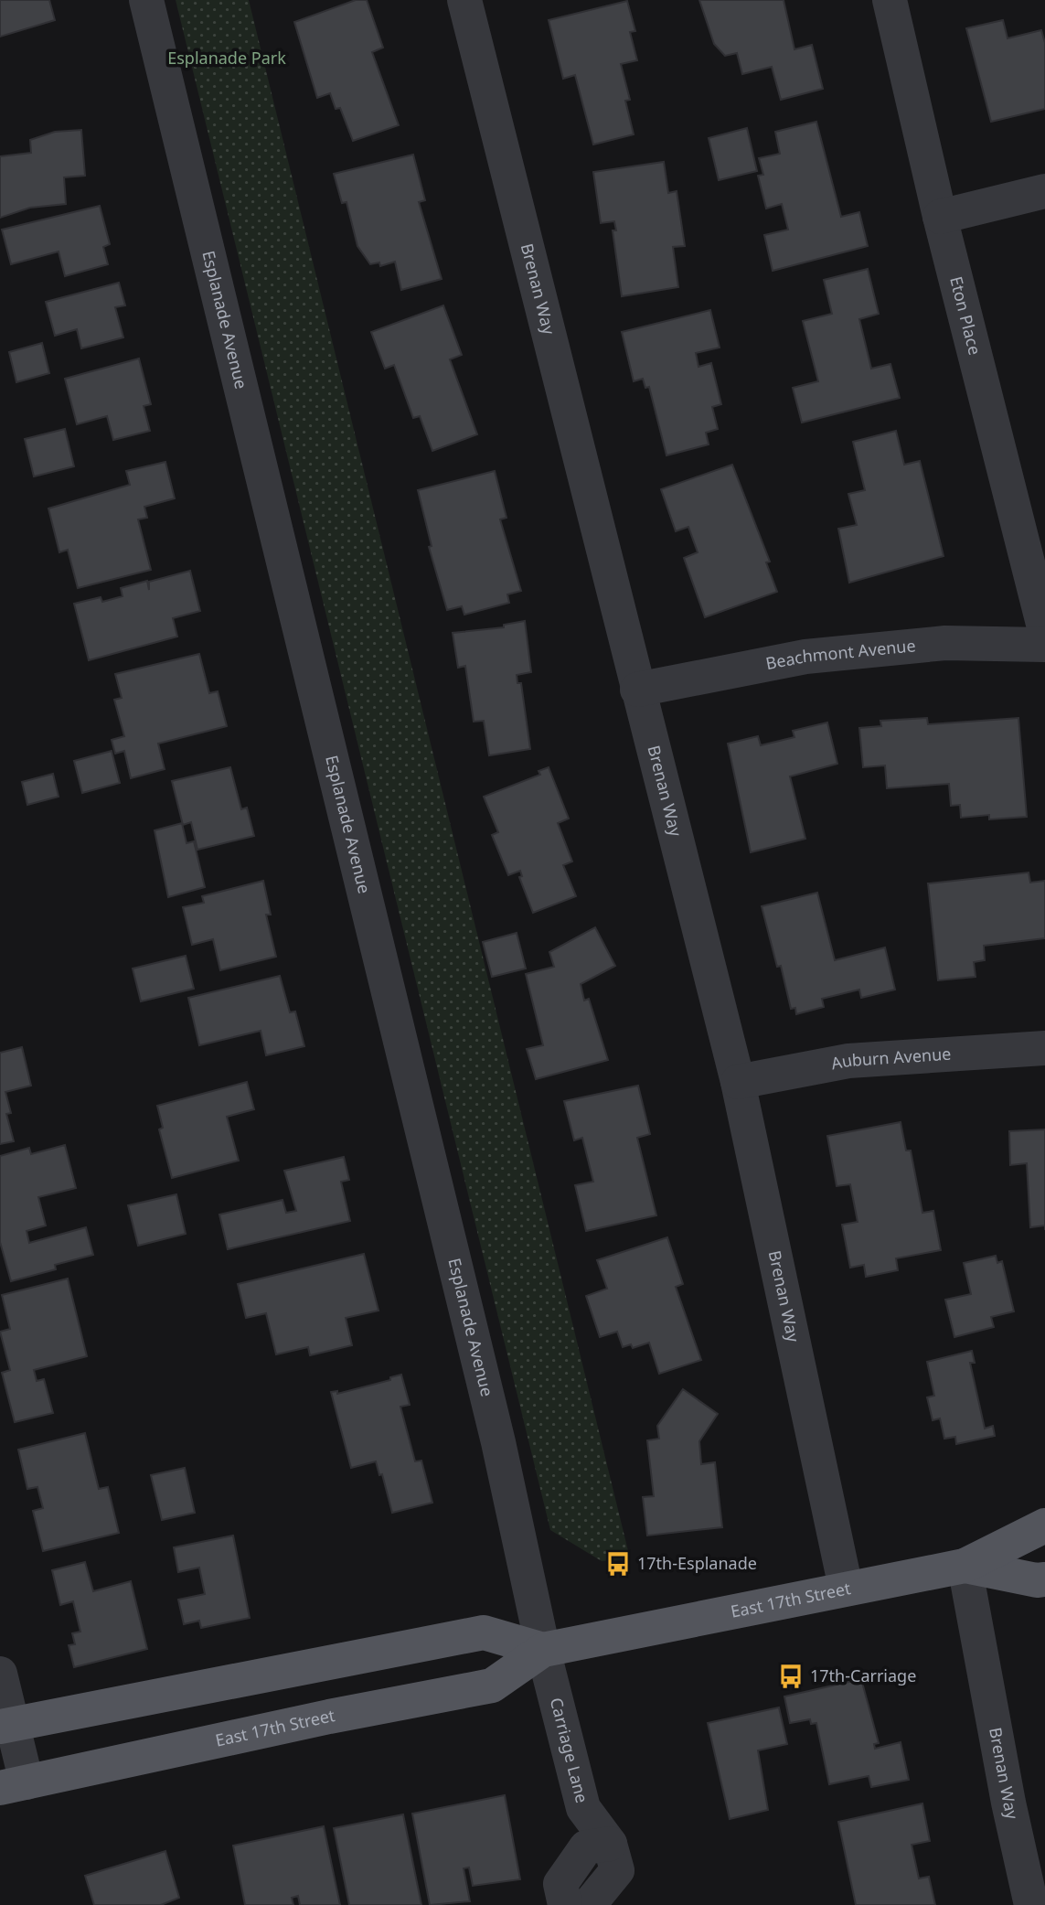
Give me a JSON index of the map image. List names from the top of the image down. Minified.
{"streets":{"main road":["East 17th Street"],"street":["Brenan Way","Eton Place","Esplanade Avenue","Beachmont Avenue","Auburn Avenue","Carriage Lane"]},"crossings":[["Brenan Way","Beachmont Avenue"],["Brenan Way","Auburn Avenue"],["Brenan Way","East 17th Street"],["Esplanade Avenue","East 17th Street"],["Esplanade Avenue","Carriage Lane"],["East 17th Street","Carriage Lane"]],"parks":["Esplanade Park"],"places":{"bus stop":["17th-Esplanade","17th-Carriage"]}}
